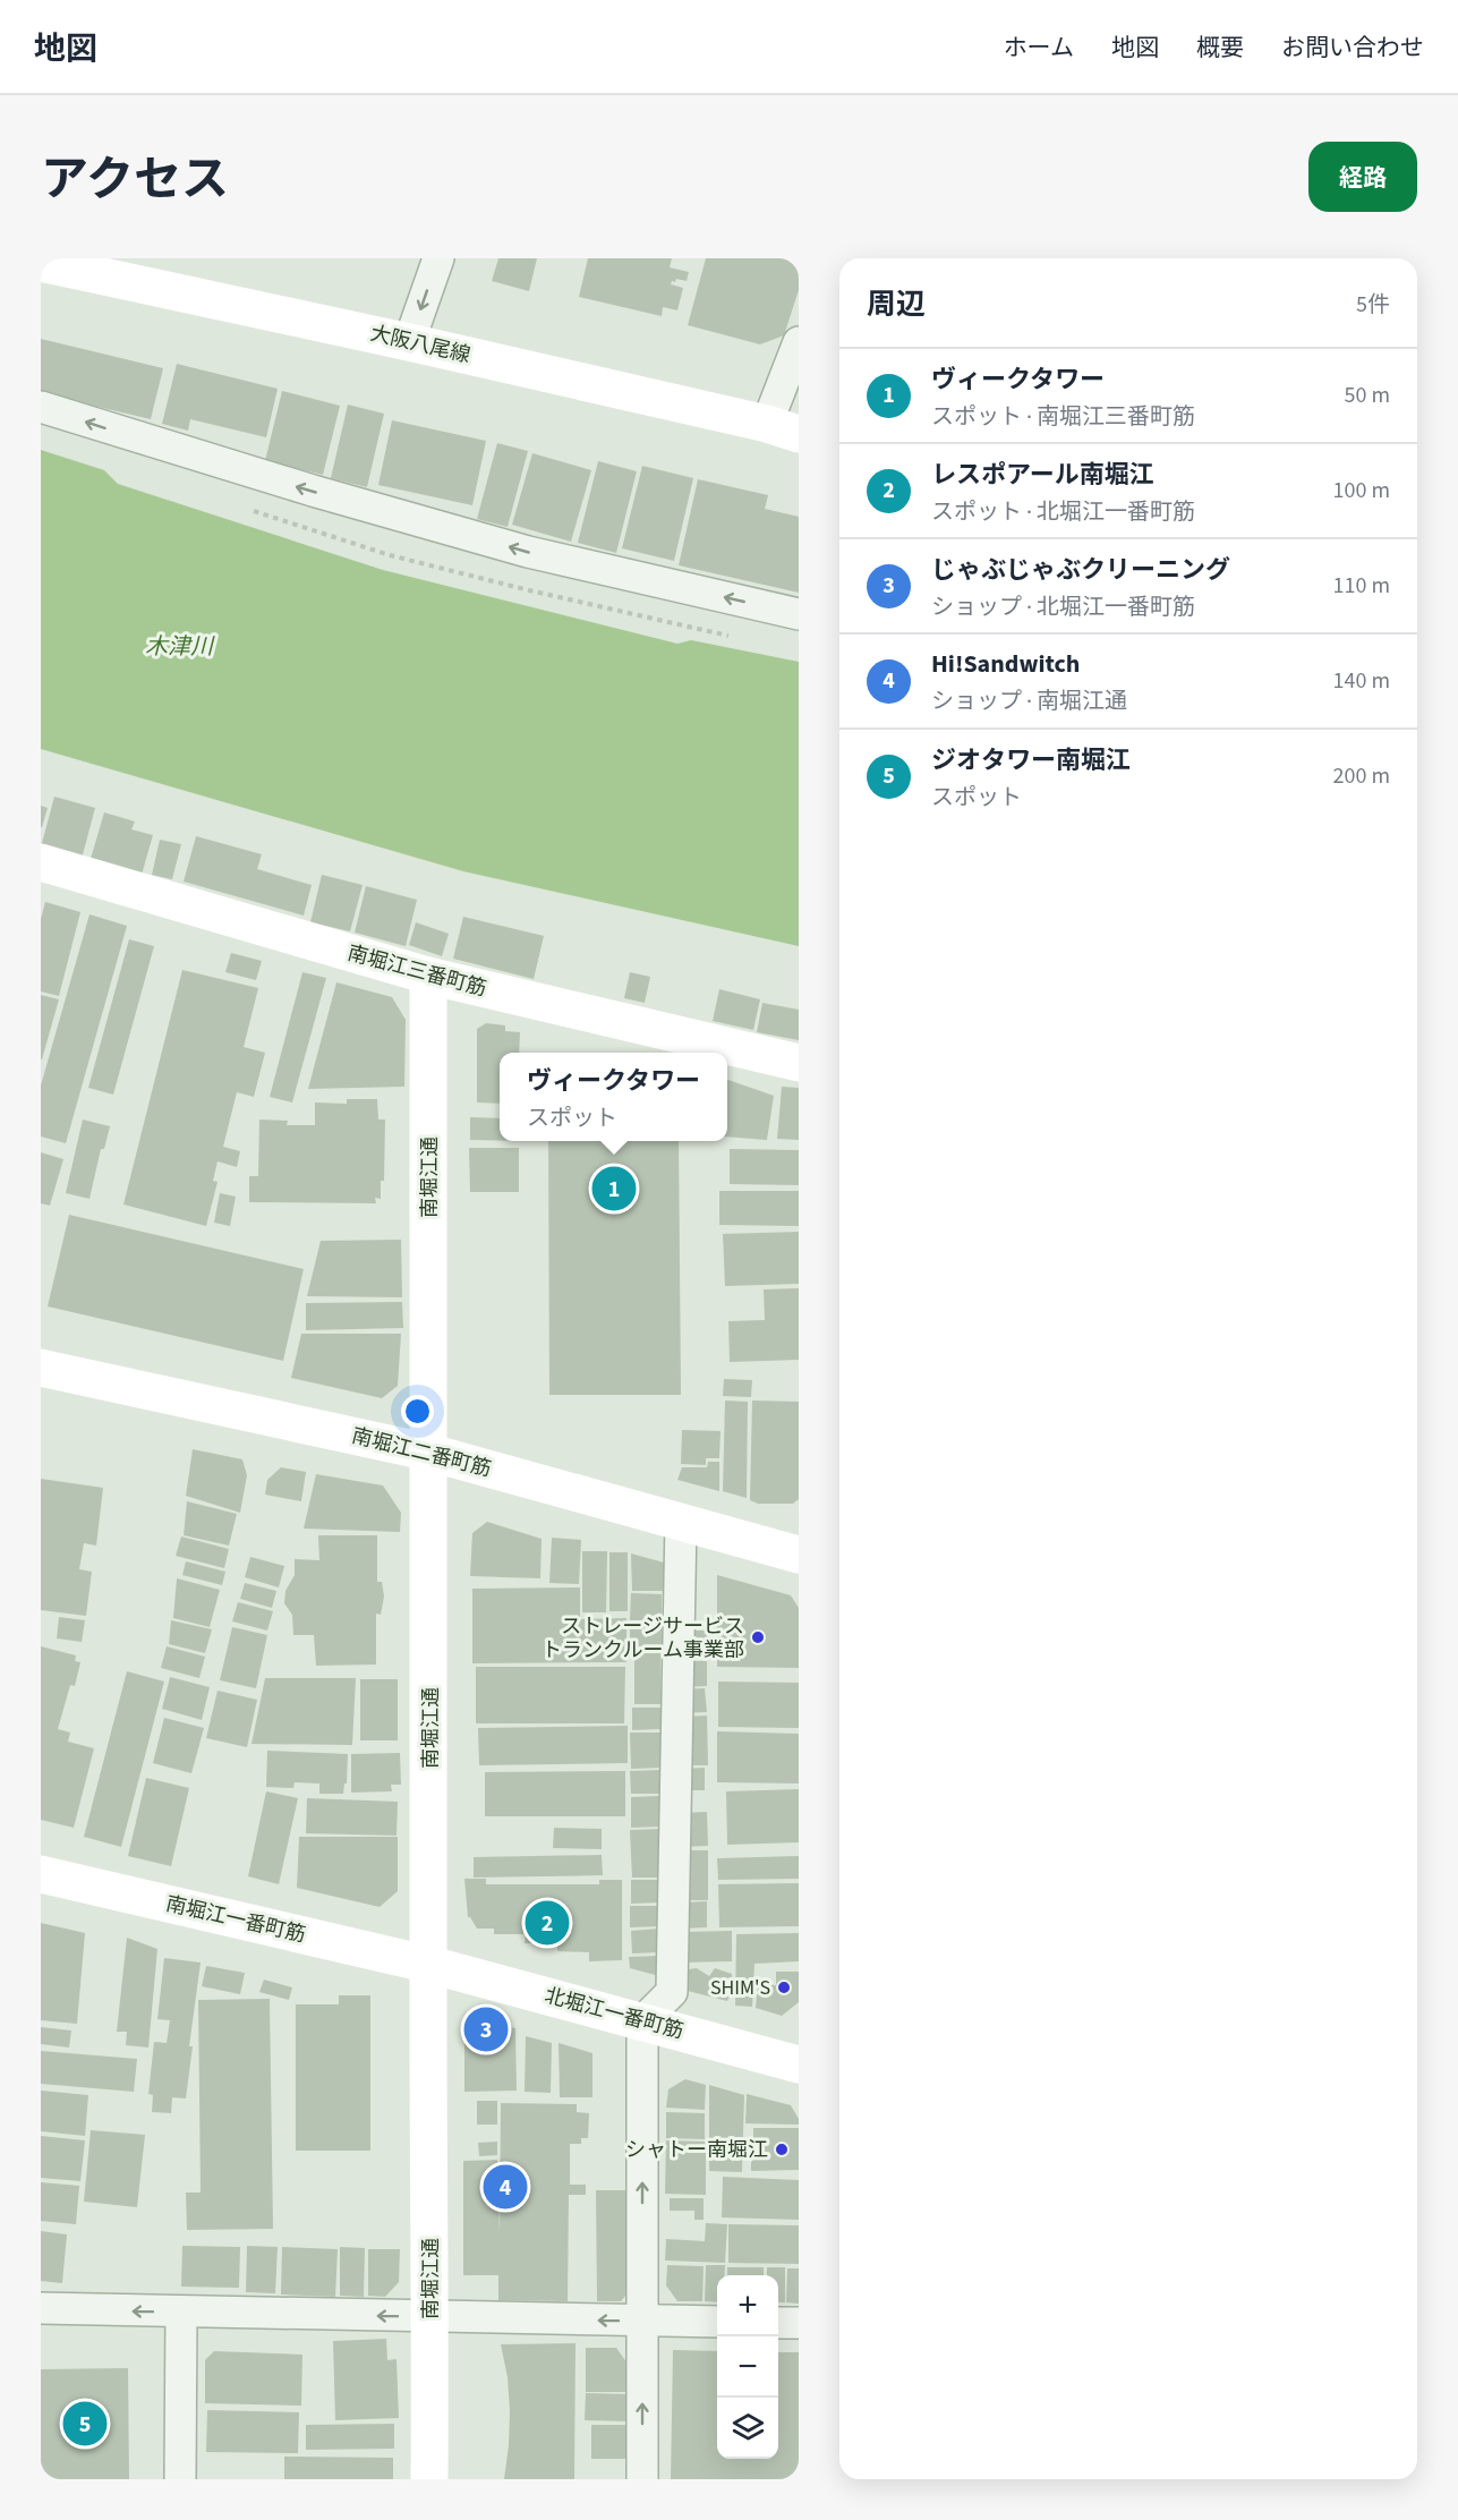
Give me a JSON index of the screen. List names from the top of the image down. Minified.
{"streets":{"street":["大阪八尾線","南堀江三番町筋","南堀江通","南堀江二番町筋","南堀江一番町筋","北堀江一番町筋"]},"crossings":[["南堀江三番町筋","南堀江通"],["南堀江通","南堀江二番町筋"],["南堀江通","南堀江一番町筋"],["南堀江通","北堀江一番町筋"],["南堀江一番町筋","北堀江一番町筋"]],"water":["木津川"],"places":["ストレージサービス トランクルーム事業部","SHIM'S","シャトー南堀江"],"page":{"header":"地図","nav":["ホーム","地図","概要","お問い合わせ"],"title":"アクセス","buttons":"経路","heading":["周辺","5件"],"list":[{"mark":"1","name":"ヴィークタワー","note":"スポット · 南堀江三番町筋","value":"50 m"},{"mark":"2","name":"レスポアール南堀江","note":"スポット · 北堀江一番町筋","value":"100 m"},{"mark":"3","name":"じゃぶじゃぶクリーニング","note":"ショップ · 北堀江一番町筋","value":"110 m"},{"mark":"4","name":"Hi!Sandwitch","note":"ショップ · 南堀江通","value":"140 m"},{"mark":"5","name":"ジオタワー南堀江","note":"スポット","value":"200 m"}],"popup":["ヴィークタワー","スポット"],"pins":["1","2","3","4","5"],"map_buttons":["+","−"]}}
